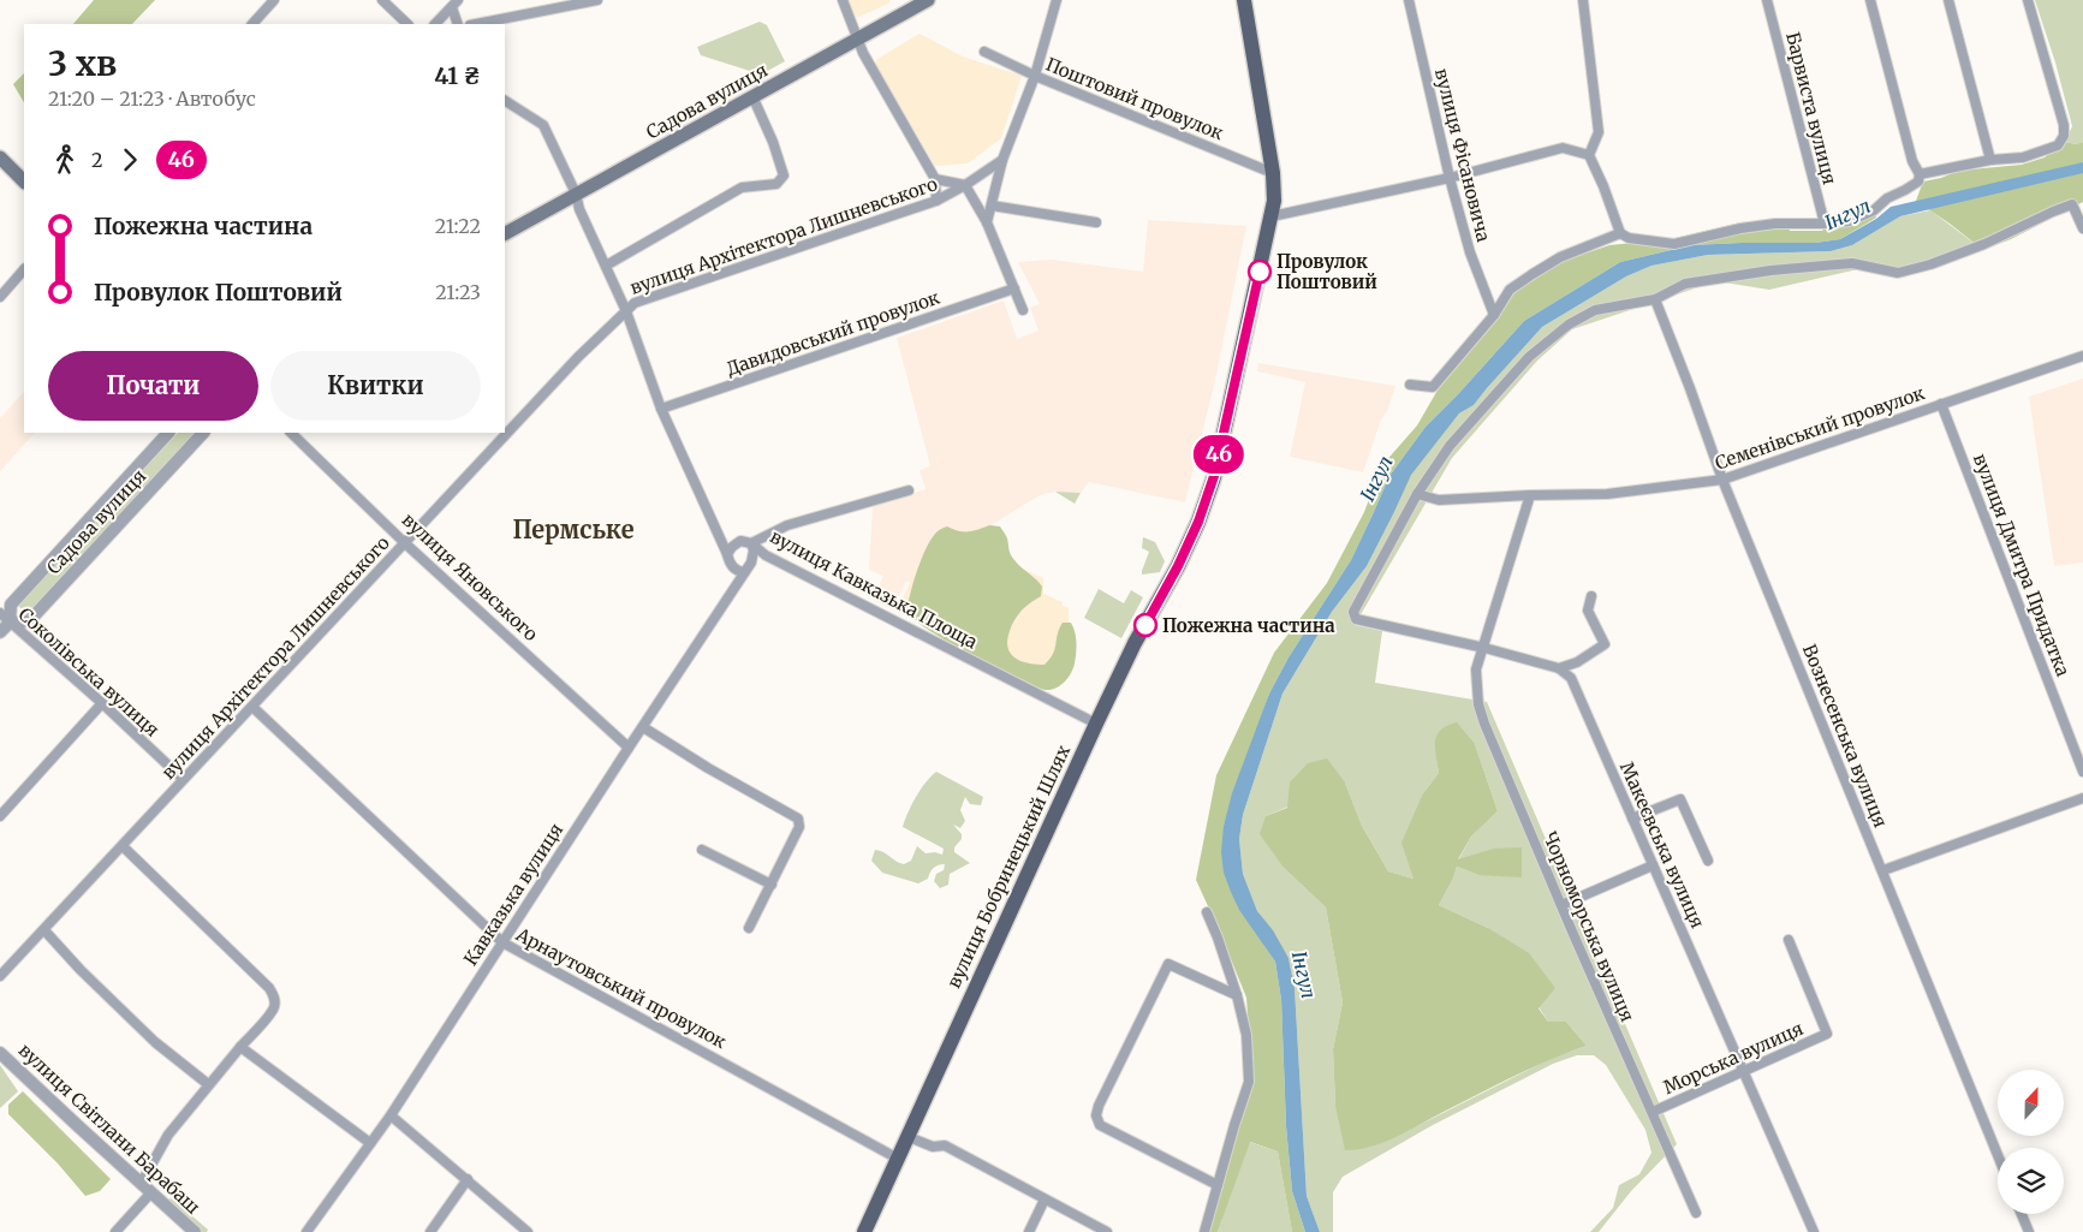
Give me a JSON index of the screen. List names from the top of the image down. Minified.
{"streets":{"main road":["Садова вулиця","вулиця Бобринецький Шлях"],"street":["Поштовий провулок","Барвиста вулиця","вулиця Фісановича","вулиця Архітектора Лишневського","Давидовський провулок","Семенівський провулок","вулиця Дмитра Придатка","вулиця Яновського","вулиця Кавказька Площа","Соколівська вулиця","Вознесенська вулиця","Макеєвська вулиця","Кавказька вулиця","Чорноморська вулиця","Арнаутовський провулок","Морська вулиця","вулиця Світлани Барабаш"]},"crossings":[["Поштовий провулок","вулиця Бобринецький Шлях"],["Садова вулиця","Соколівська вулиця"],["вулиця Архітектора Лишневського","вулиця Яновського"],["вулиця Архітектора Лишневського","Соколівська вулиця"],["вулиця Архітектора Лишневського","Арнаутовський провулок"],["Семенівський провулок","вулиця Дмитра Придатка"],["Семенівський провулок","Вознесенська вулиця"],["Семенівський провулок","Чорноморська вулиця"],["вулиця Яновського","Кавказька вулиця"],["вулиця Кавказька Площа","вулиця Бобринецький Шлях"],["вулиця Кавказька Площа","Кавказька вулиця"],["Макеєвська вулиця","Морська вулиця"],["вулиця Бобринецький Шлях","Арнаутовський провулок"],["Кавказька вулиця","Арнаутовський провулок"],["Чорноморська вулиця","Морська вулиця"]],"districts":["Пермське"],"water":["Інгул"],"places":["Провулок Поштовий","Пожежна частина"],"lines":["bus line 46"],"north":"top","page":{"on_map":"46","heading":["3 хв","21:20 – 21:23 · Автобус","41 ₴"],"legs":["2","46"],"list":[{"name":"Пожежна частина","value":"21:22"},{"name":"Провулок Поштовий","value":"21:23"}],"buttons":["Почати","Квитки"]}}
